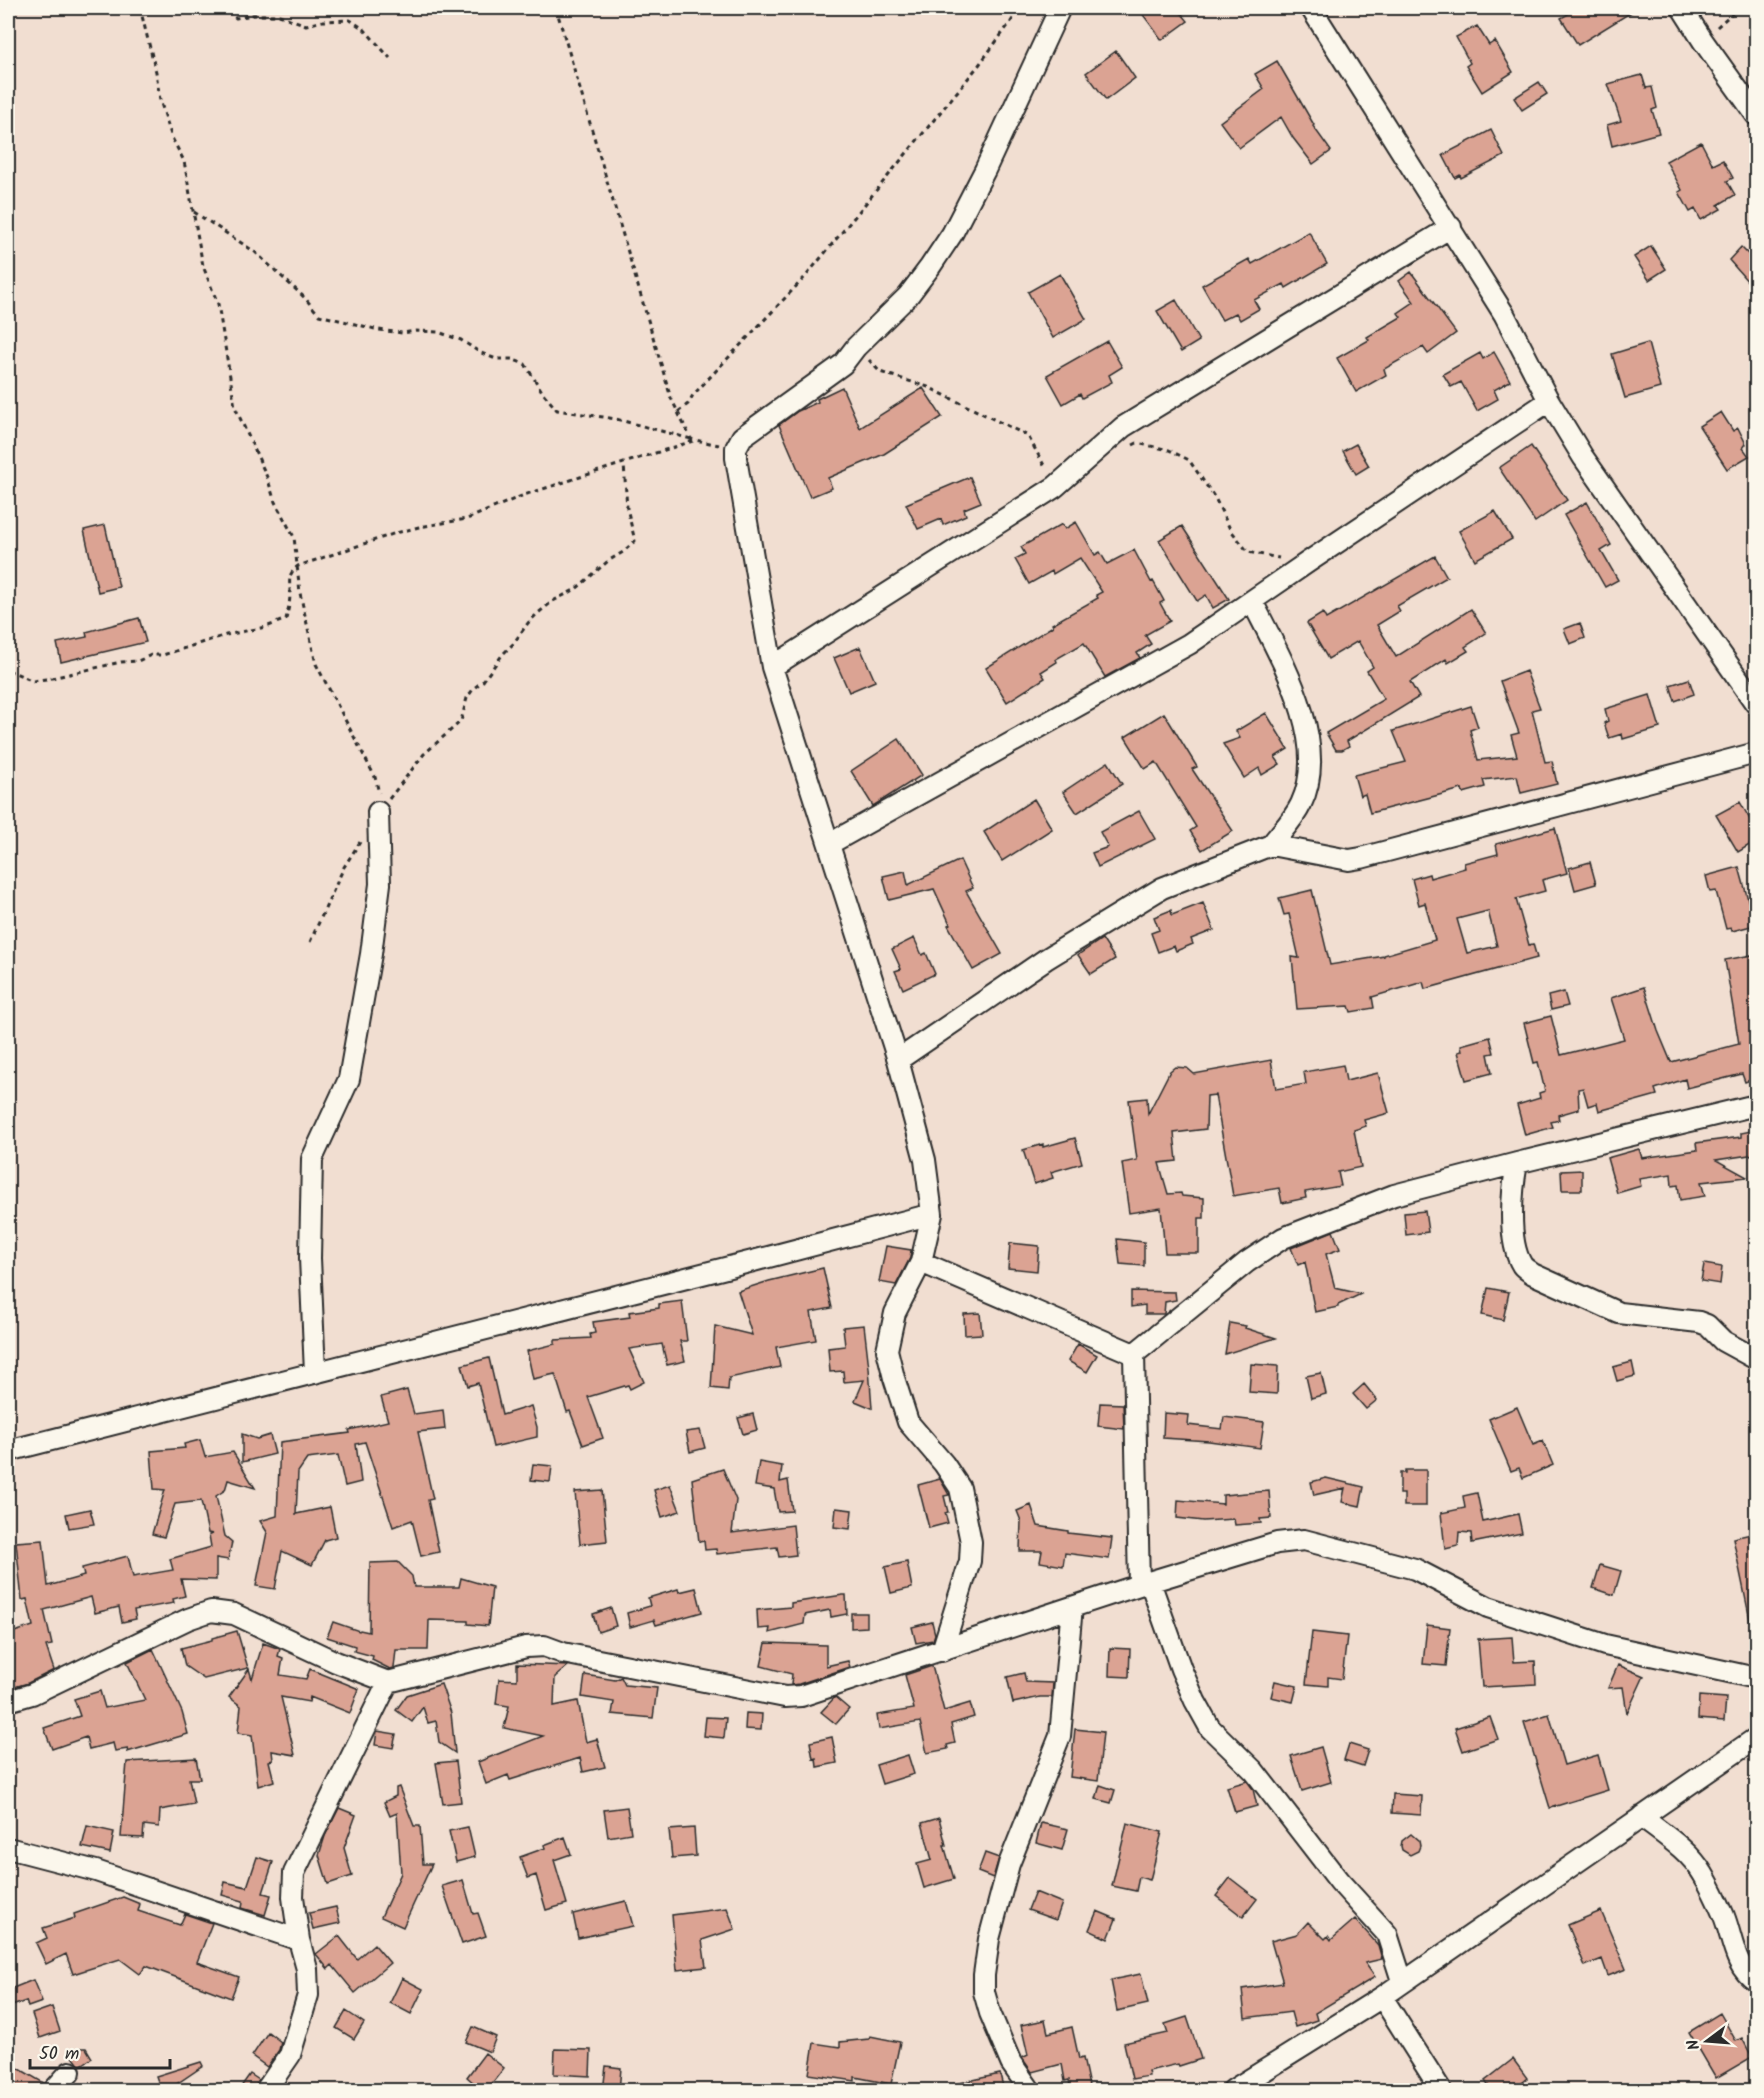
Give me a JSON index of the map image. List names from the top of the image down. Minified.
{"scale_bar":"50 m","north":"left"}
